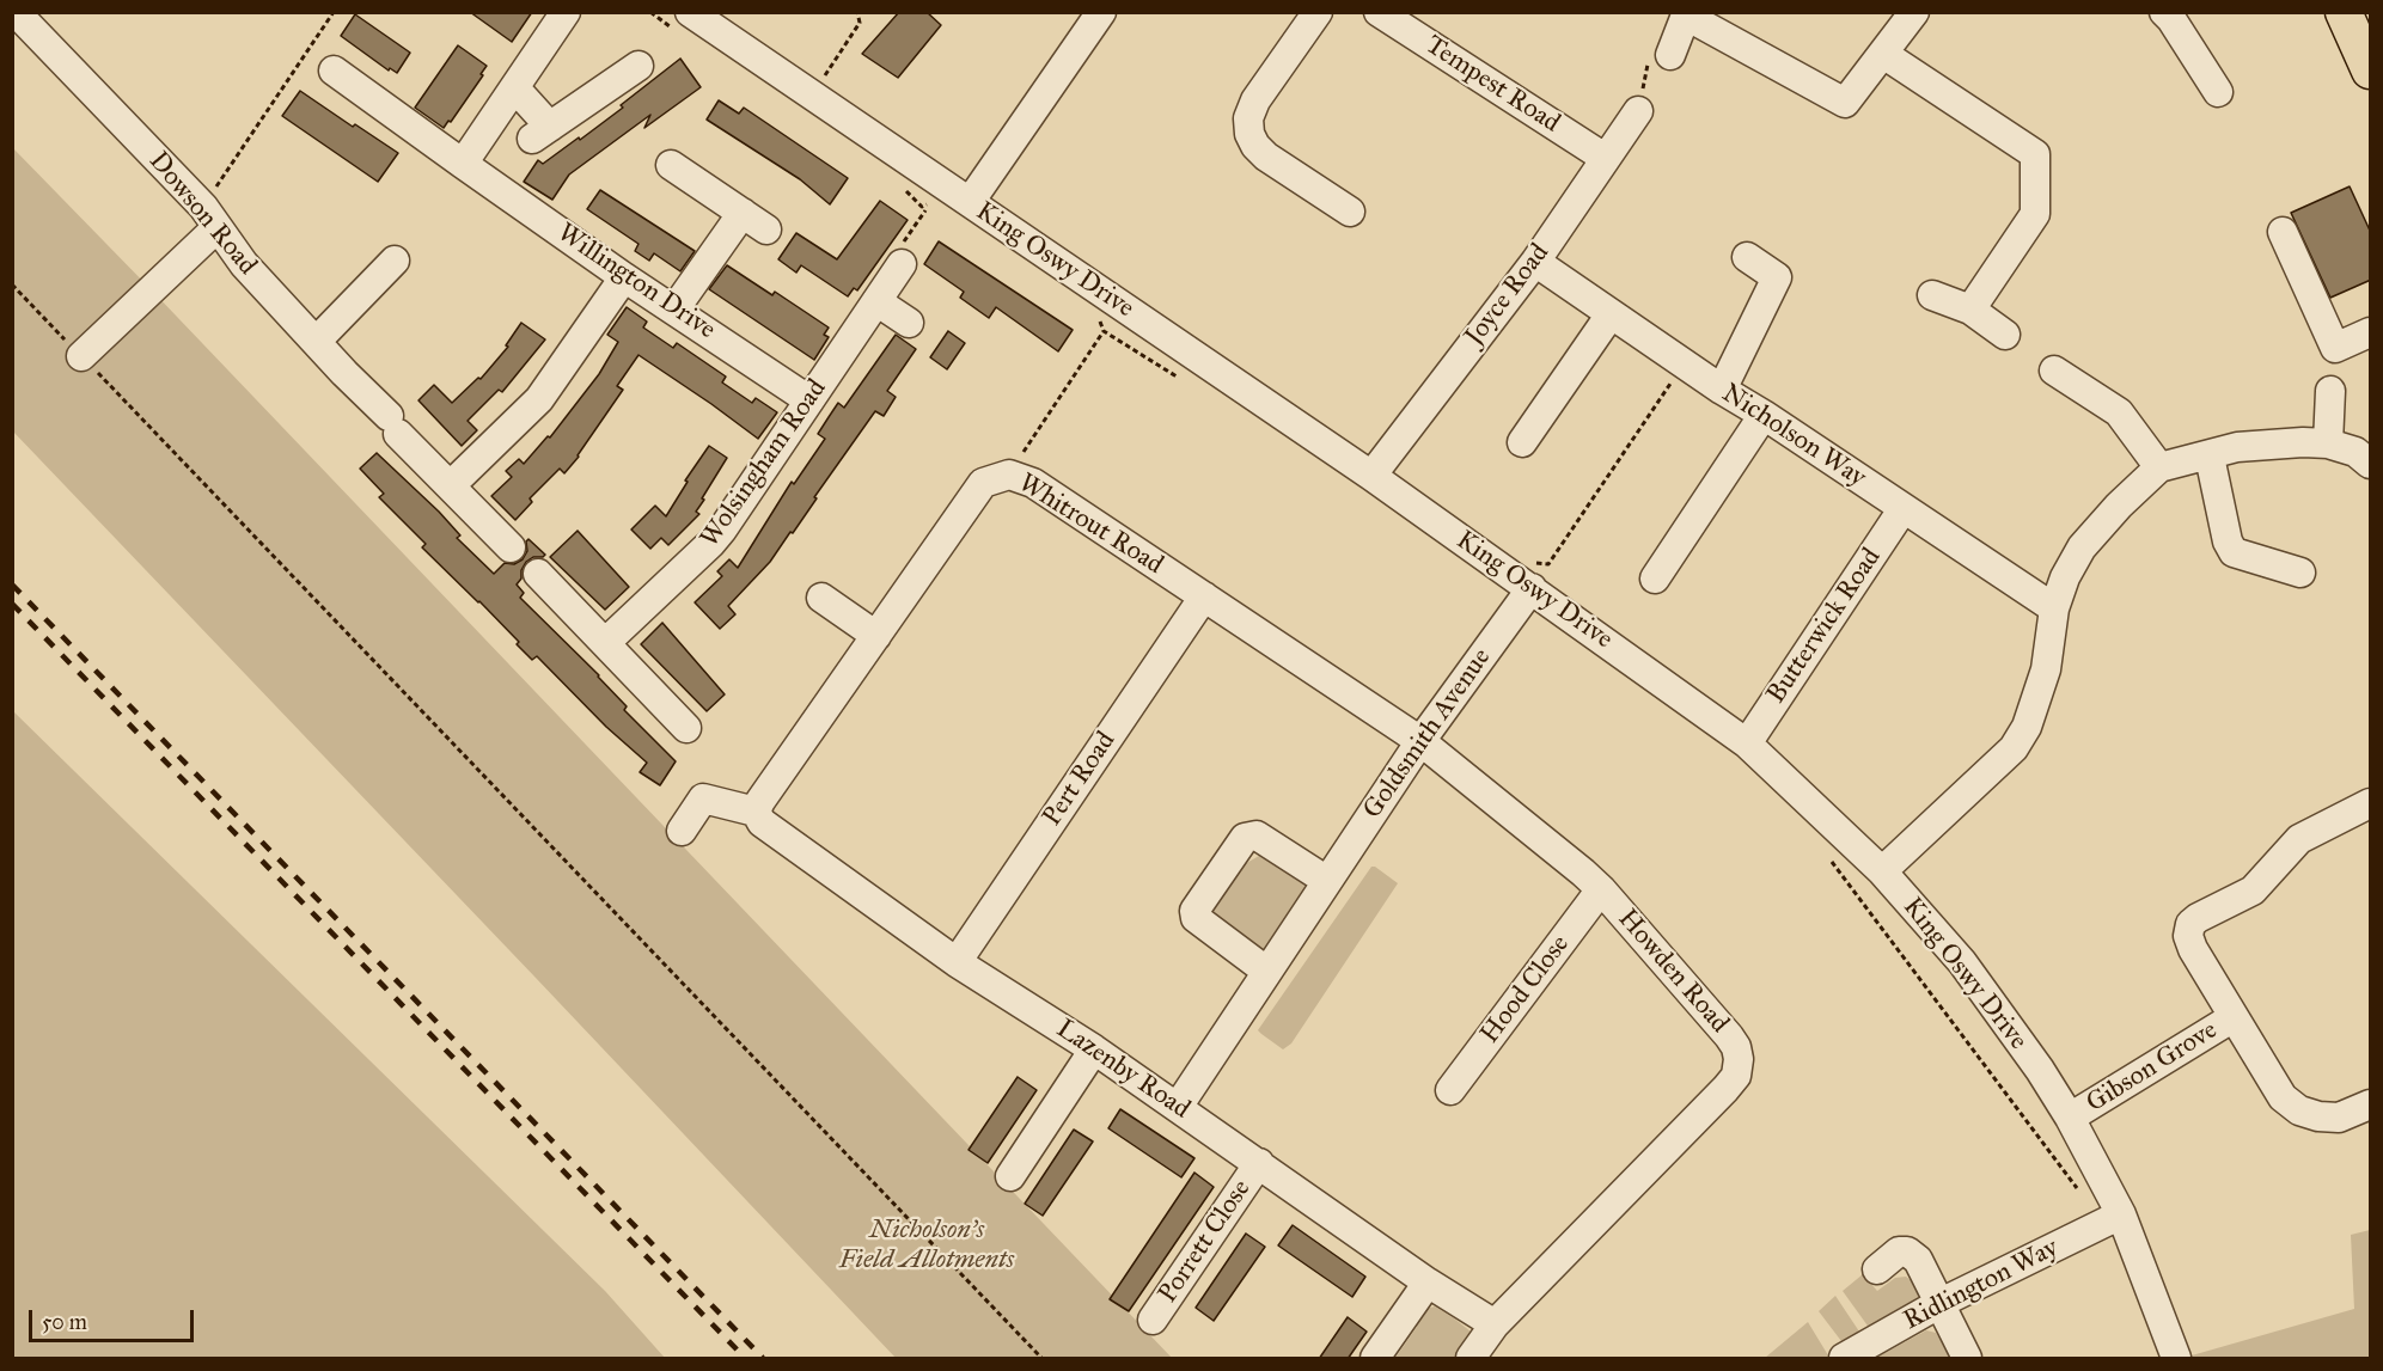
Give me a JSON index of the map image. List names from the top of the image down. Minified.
{"streets":{"street":["Tempest Road","Dowson Road","King Oswy Drive","Willington Drive","Joyce Road","Nicholson Way","Wolsingham Road","Whitrout Road","Butterwick Road","Goldsmith Avenue","Pert Road","Howden Road","Hood Close","Gibson Grove","Lazenby Road","Porrett Close","Ridlington Way"]},"crossings":[["Tempest Road","Joyce Road"],["King Oswy Drive","Joyce Road"],["King Oswy Drive","Butterwick Road"],["King Oswy Drive","Goldsmith Avenue"],["King Oswy Drive","Gibson Grove"],["King Oswy Drive","Ridlington Way"],["Willington Drive","Wolsingham Road"],["Joyce Road","Nicholson Way"],["Nicholson Way","Butterwick Road"],["Whitrout Road","Goldsmith Avenue"],["Whitrout Road","Pert Road"],["Whitrout Road","Howden Road"],["Whitrout Road","Lazenby Road"],["Goldsmith Avenue","Howden Road"],["Goldsmith Avenue","Lazenby Road"],["Pert Road","Lazenby Road"],["Howden Road","Hood Close"],["Howden Road","Lazenby Road"],["Lazenby Road","Porrett Close"]],"parks":["Nicholson's Field Allotments"],"scale_bar":"50 m"}
